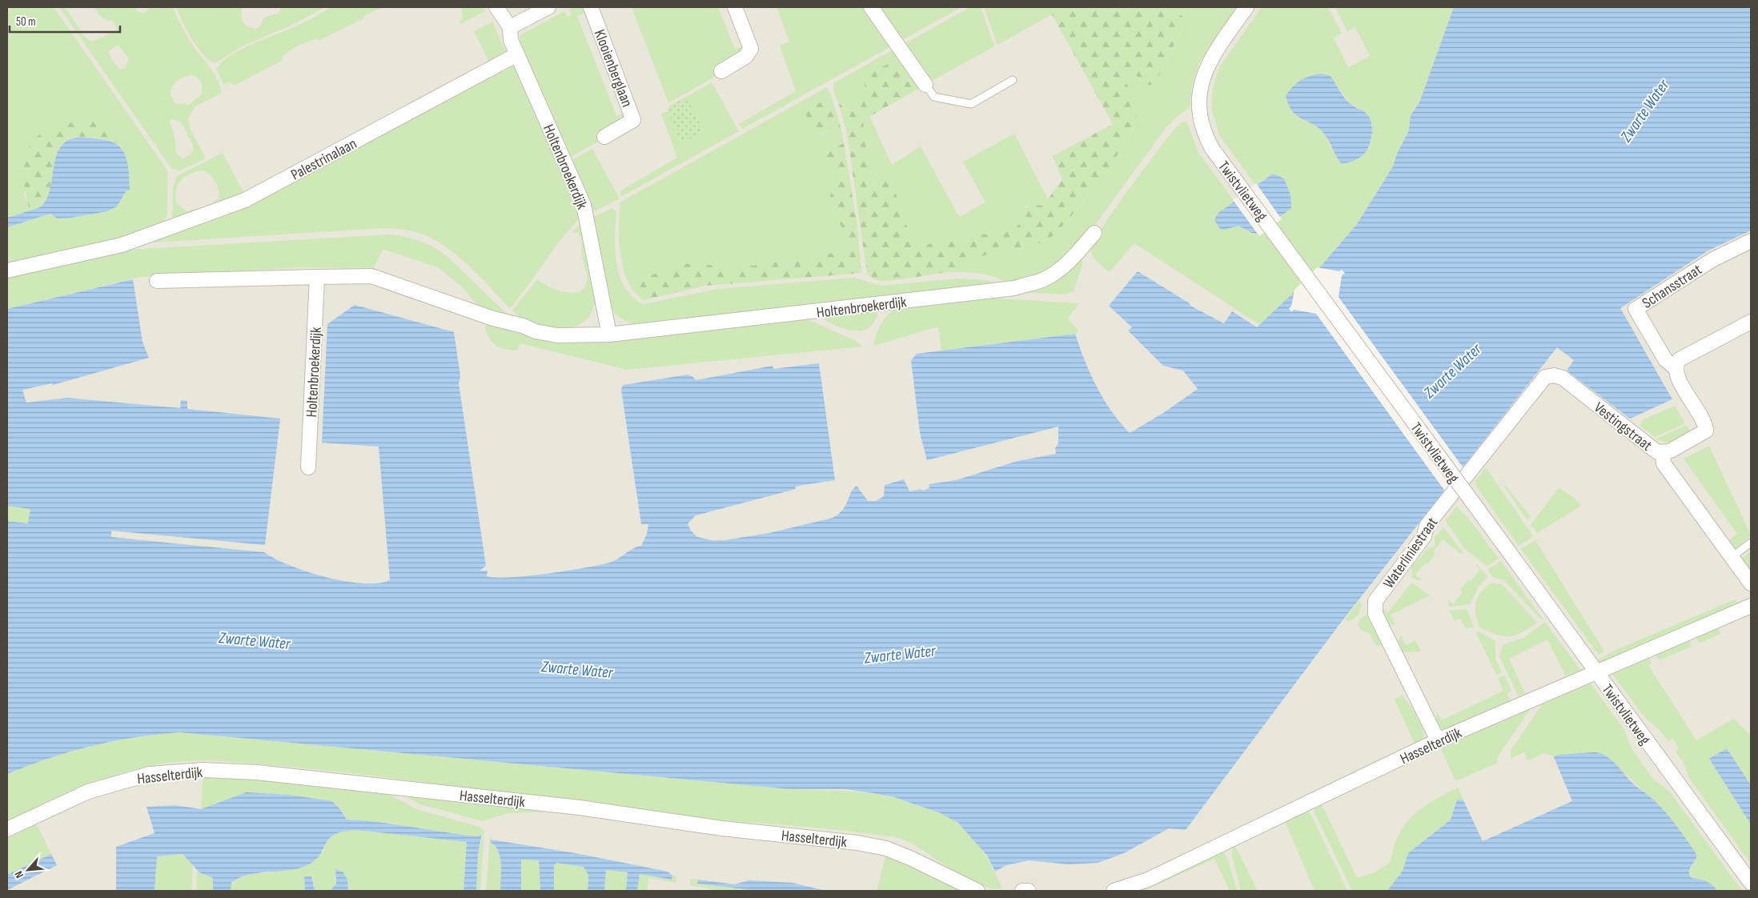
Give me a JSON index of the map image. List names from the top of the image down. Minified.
{"streets":{"street":["Klooienberglaan","Palestrinalaan","Holtenbroekerdijk","Twistvlietweg","Schansstraat","Vestingstraat","Waterliniestraat","Hasselterdijk"]},"crossings":[["Palestrinalaan","Holtenbroekerdijk"],["Twistvlietweg","Hasselterdijk"],["Vestingstraat","Waterliniestraat"],["Waterliniestraat","Hasselterdijk"]],"water":["Zwarte Water"],"scale_bar":"50 m","north":"bottom left"}
